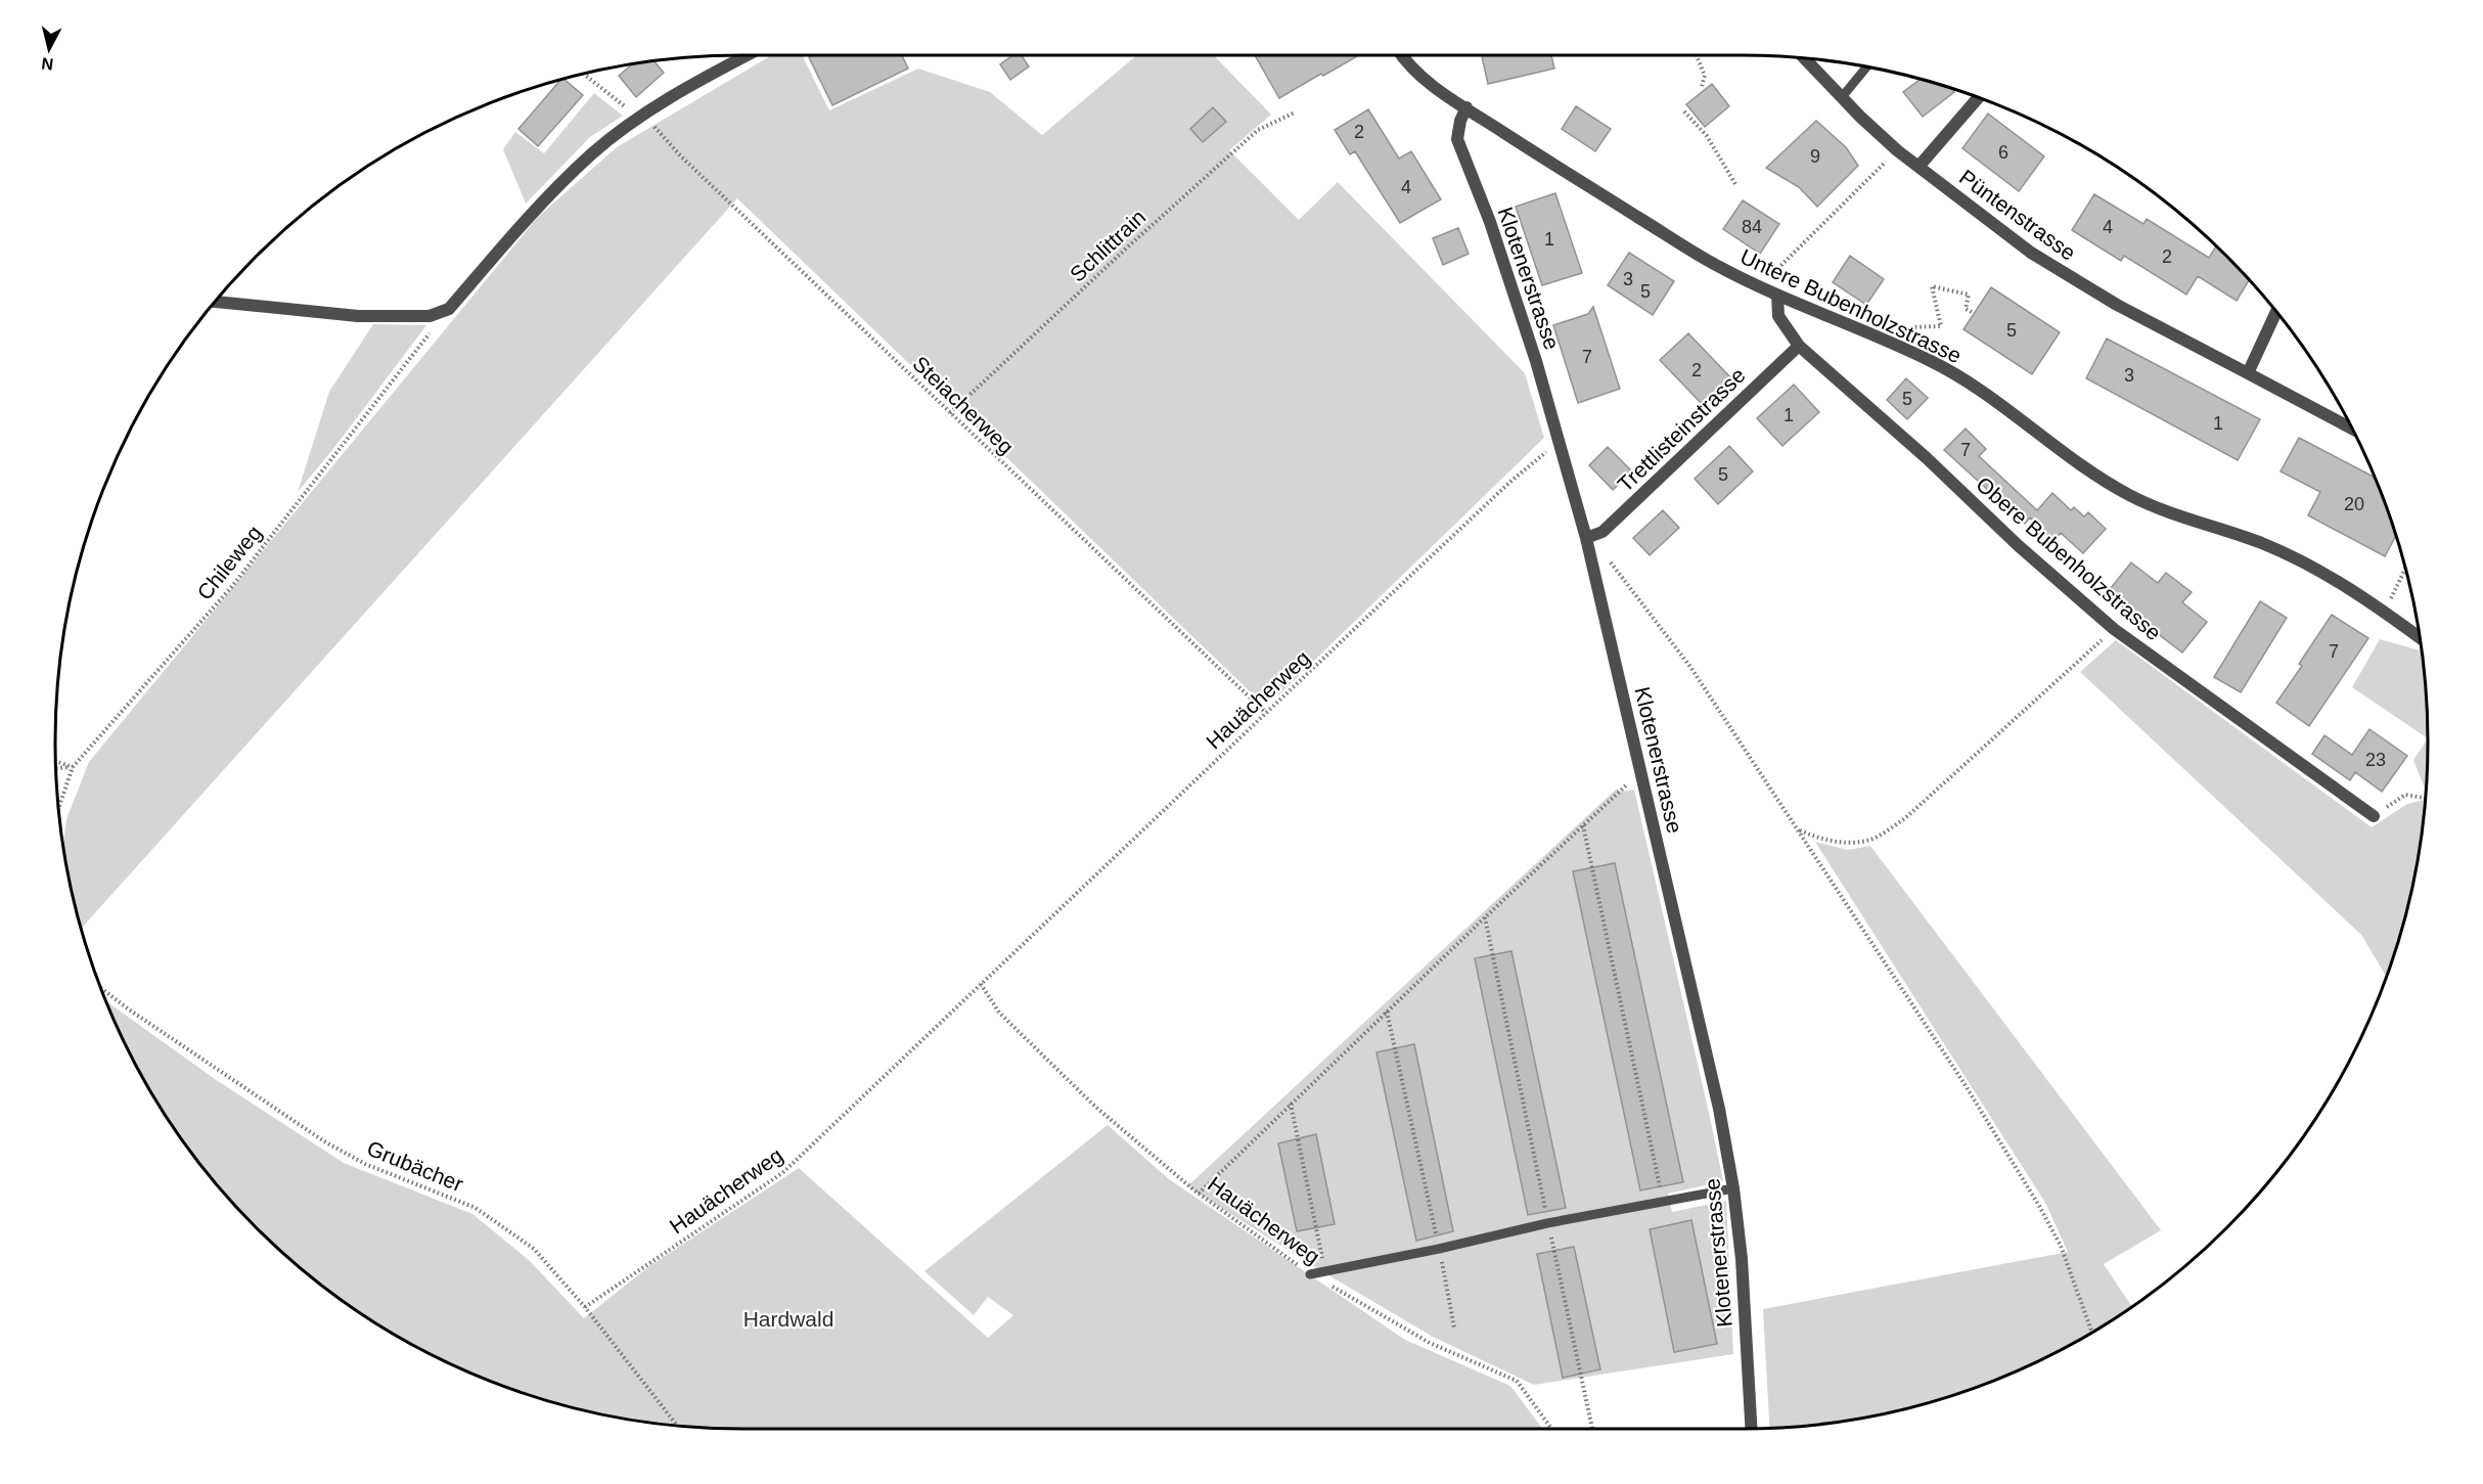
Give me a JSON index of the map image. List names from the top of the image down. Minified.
{"streets":{"street":["Püntenstrasse","Klotenerstrasse","Untere Bubenholzstrasse","Trettlisteinstrasse","Obere Bubenholzstrasse"],"path":["Schlittrain","Steiacherweg","Chileweg","Hauächerweg","Grubächer"]},"crossings":[["Schlittrain","Steiacherweg"],["Klotenerstrasse","Untere Bubenholzstrasse"],["Klotenerstrasse","Trettlisteinstrasse"],["Klotenerstrasse","Hauächerweg"],["Untere Bubenholzstrasse","Obere Bubenholzstrasse"],["Steiacherweg","Hauächerweg"],["Trettlisteinstrasse","Obere Bubenholzstrasse"],["Hauächerweg","Grubächer"]],"parks":["Hardwald"],"house_numbers":["2","6","9","4","84","4","1","2","3","5","5","7","2","3","5","1","1","7","5","20","7","23"],"north":"bottom"}
